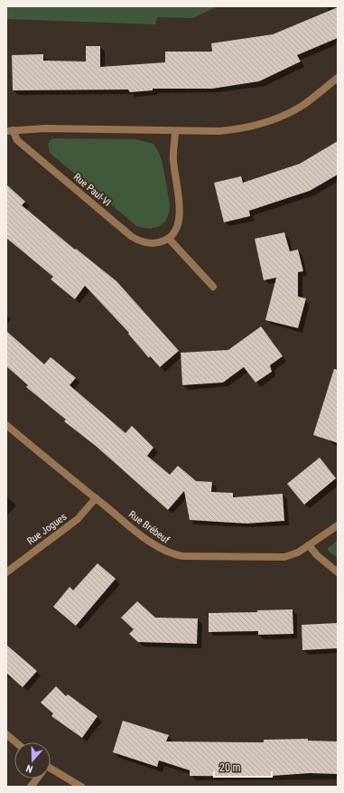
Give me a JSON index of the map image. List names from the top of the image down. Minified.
{"streets":{"street":["Rue Paul-VI","Rue Brébeuf","Rue Jogues"]},"crossings":[["Rue Brébeuf","Rue Jogues"]],"scale_bar":"20 m","north":"bottom"}
